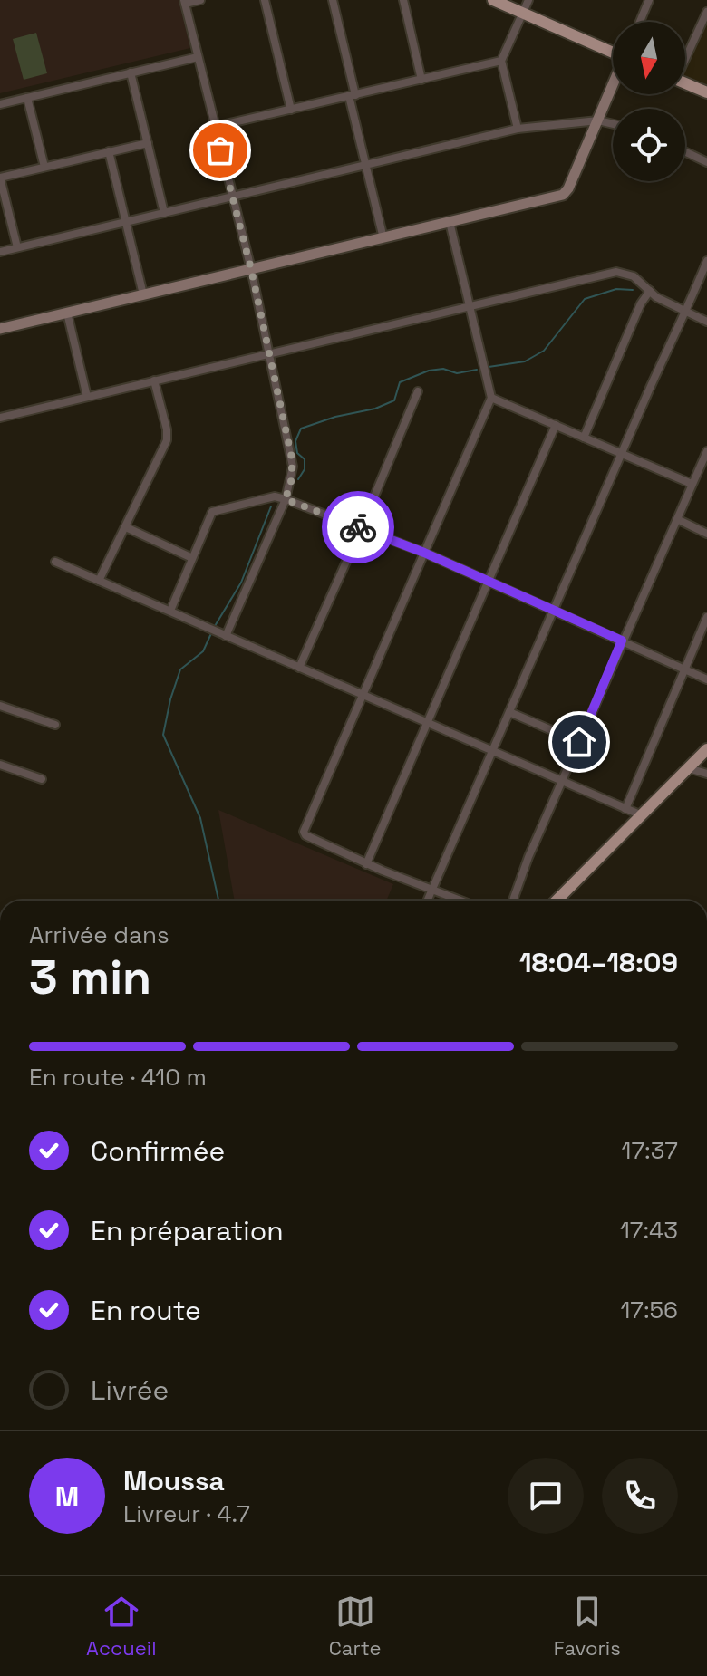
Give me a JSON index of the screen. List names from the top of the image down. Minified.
{"north":"bottom","page":{"heading":["3 min","Arrivée dans","18:04–18:09"],"panel":["Moussa","Livreur · 4.7"],"bar":"En route · 410 m","list":[["Confirmée","17:37"],["En préparation","17:43"],["En route","17:56"],"Livrée"],"round":"M","tabs":["Accueil","Carte","Favoris"]}}
